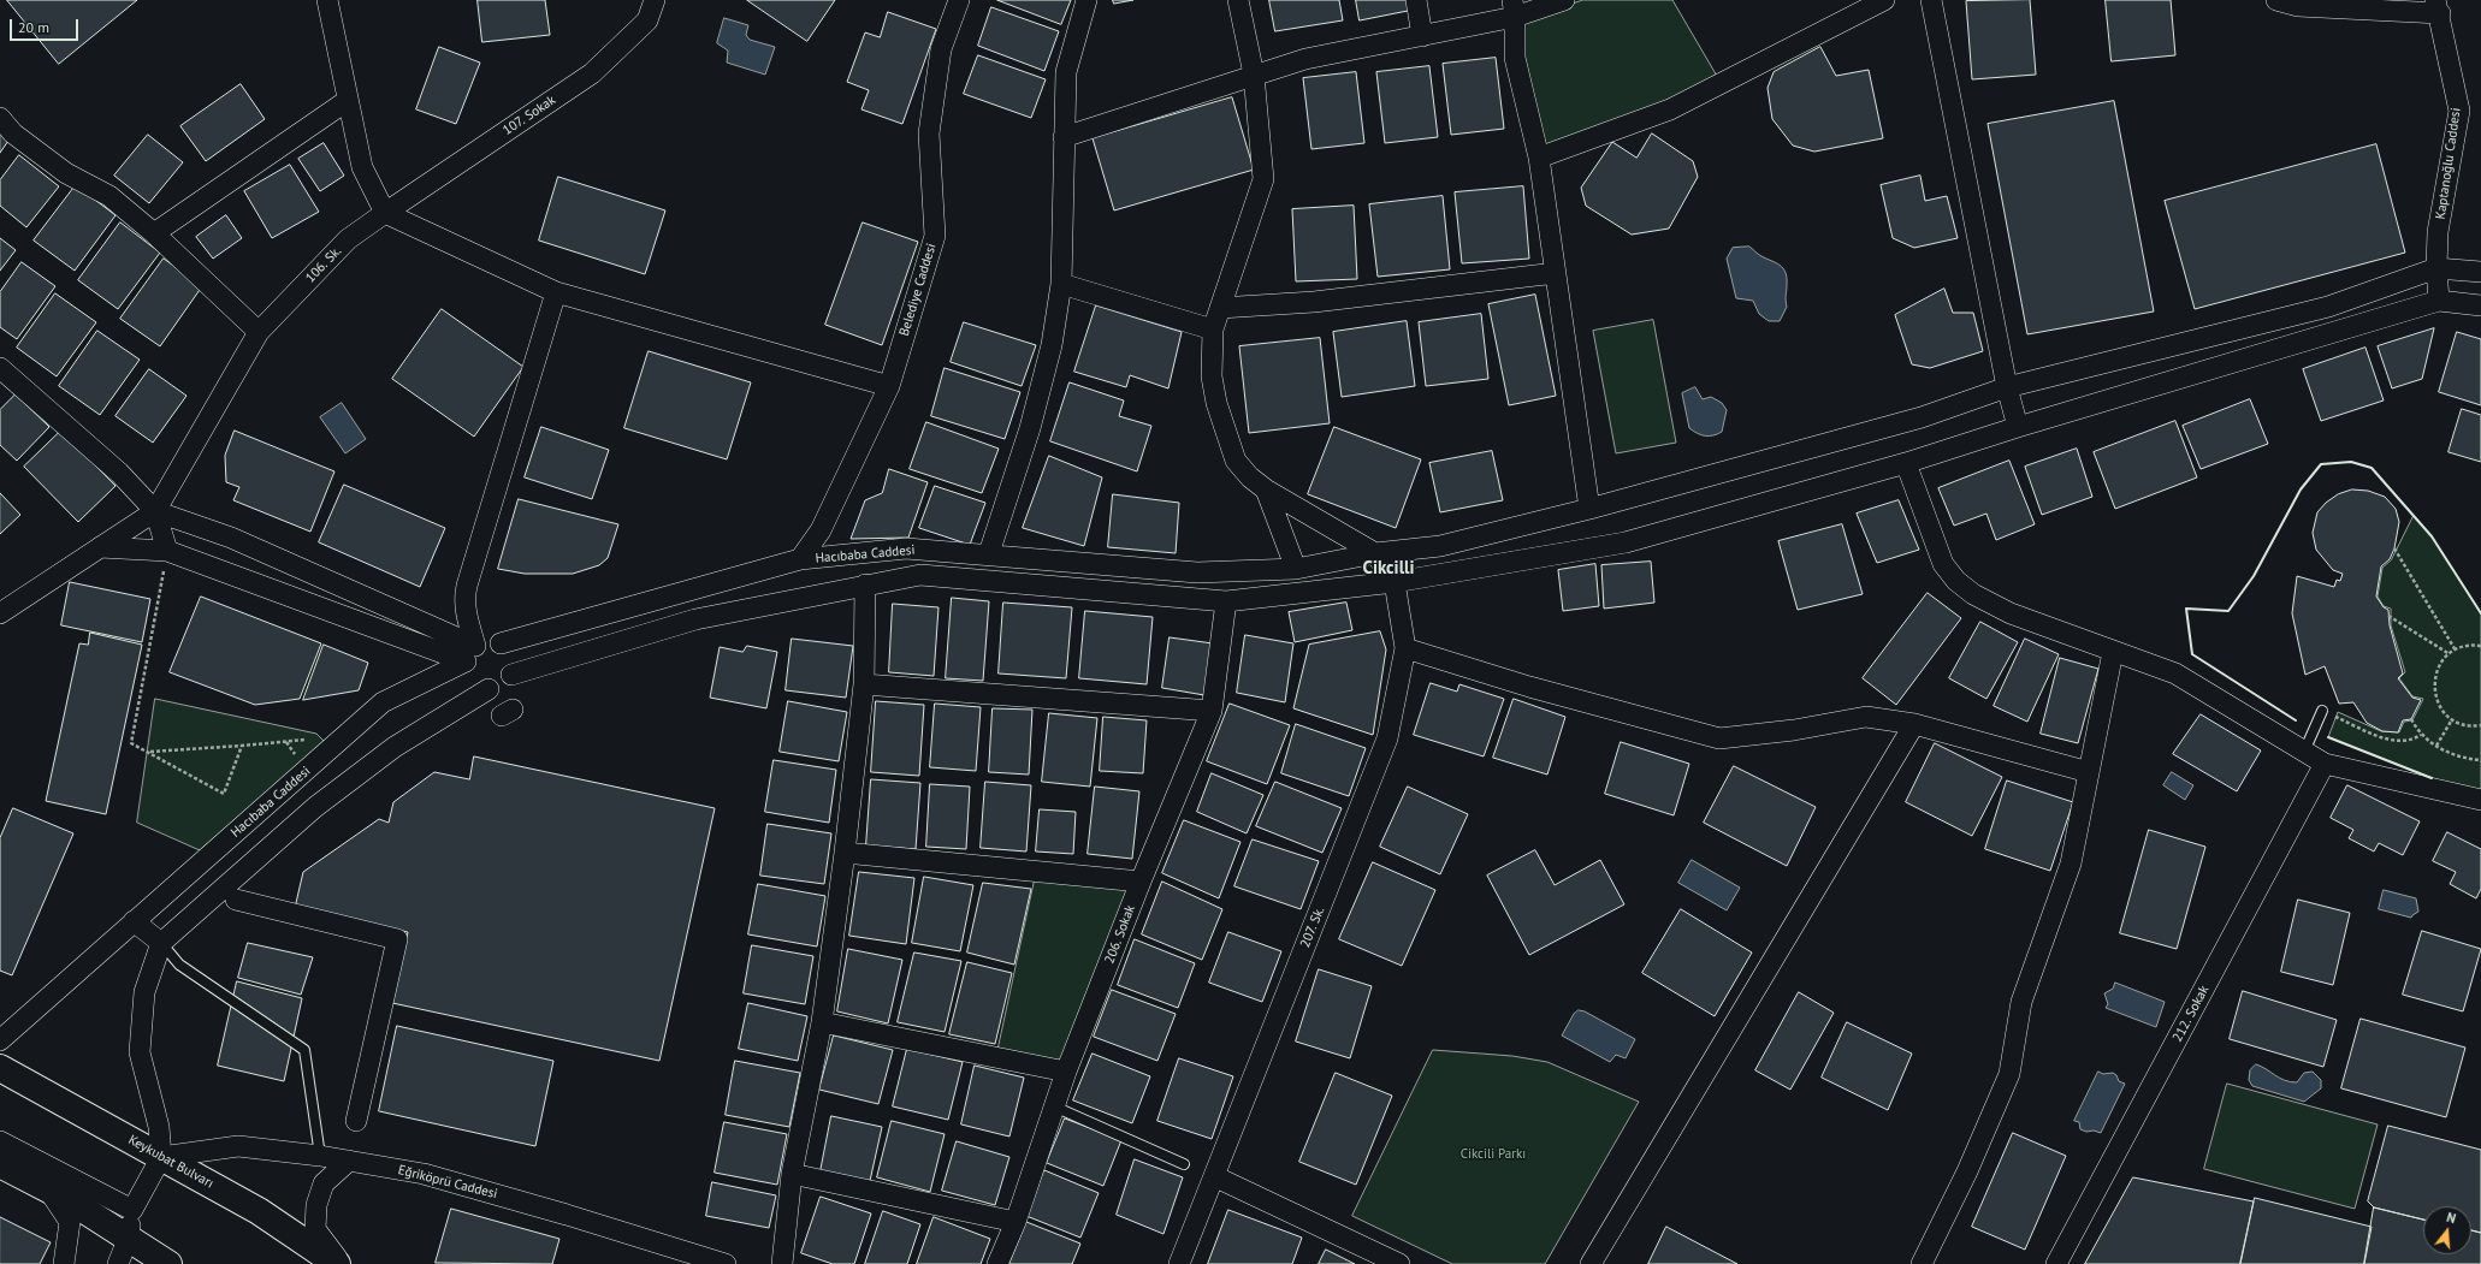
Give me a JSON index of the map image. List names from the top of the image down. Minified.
{"streets":{"highway":["Keykubat Bulvarı"],"street":["107. Sokak","Kaptanoğlu Caddesi","106. Sk.","Belediye Caddesi","Hacıbaba Caddesi","207. Sk.","206. Sokak","212. Sokak","Eğriköprü Caddesi"]},"crossings":[["107. Sokak","106. Sk."],["Kaptanoğlu Caddesi","Hacıbaba Caddesi"],["Belediye Caddesi","Hacıbaba Caddesi"],["Keykubat Bulvarı","Eğriköprü Caddesi"]],"districts":["Cikcilli"],"parks":["Cikcili Parkı"],"scale_bar":"20 m","north":"top"}
